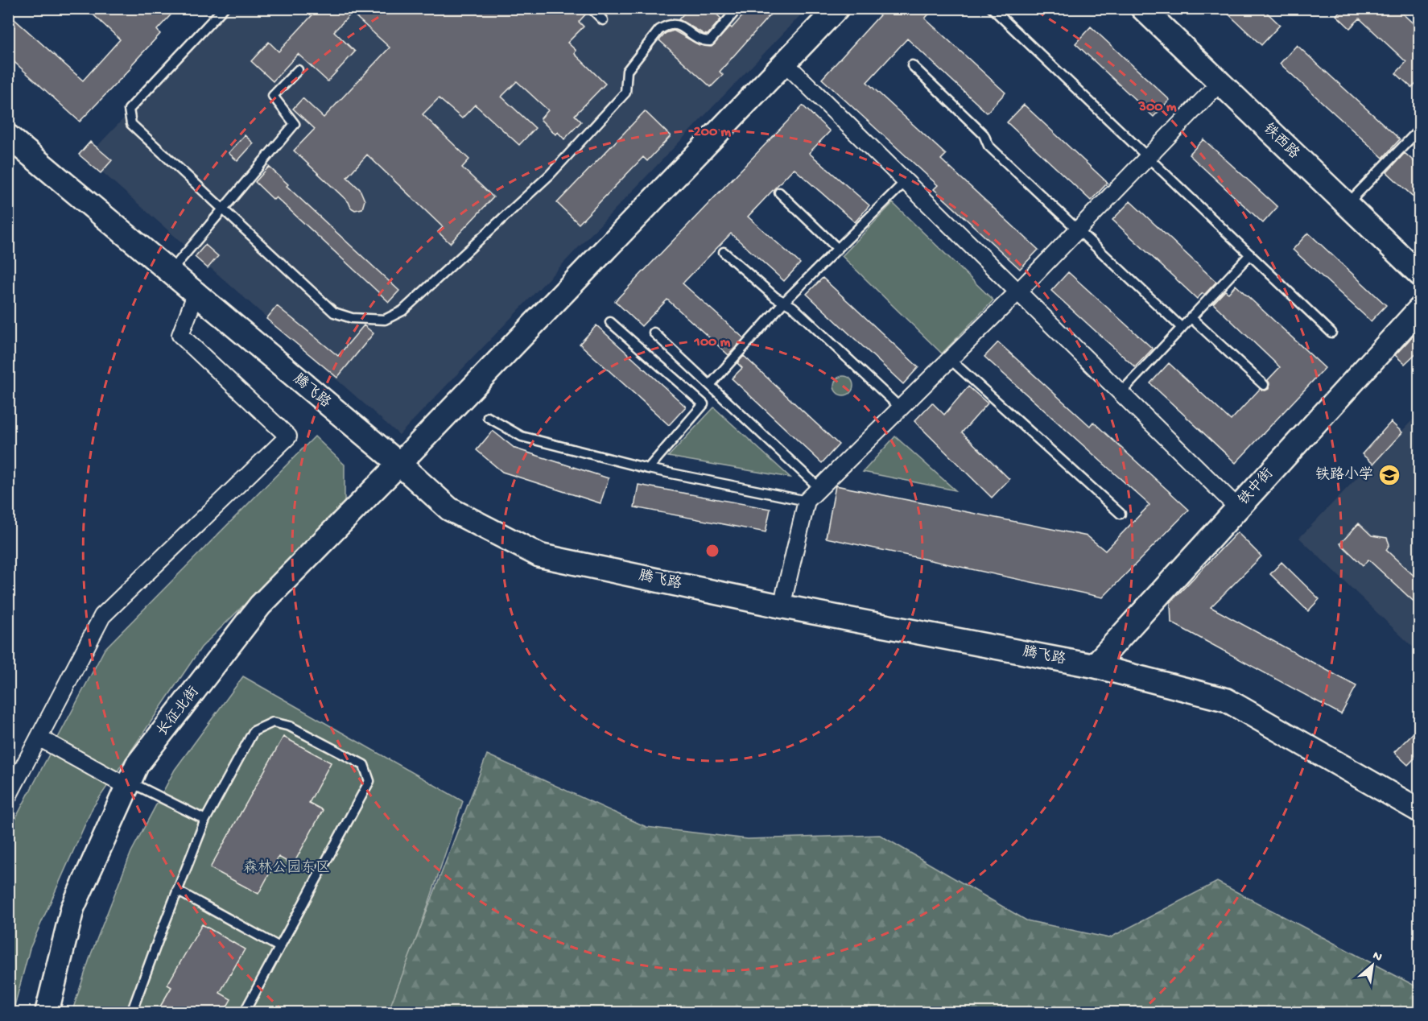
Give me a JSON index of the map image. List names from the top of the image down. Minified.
{"streets":{"street":["铁西路","腾飞路","铁中街","长征北街"]},"crossings":[["腾飞路","铁中街"],["腾飞路","长征北街"]],"parks":["森林公园东区"],"places":{"school or university":["铁路小学"]},"north":"top right","rings":["300 m","200 m","100 m"]}
